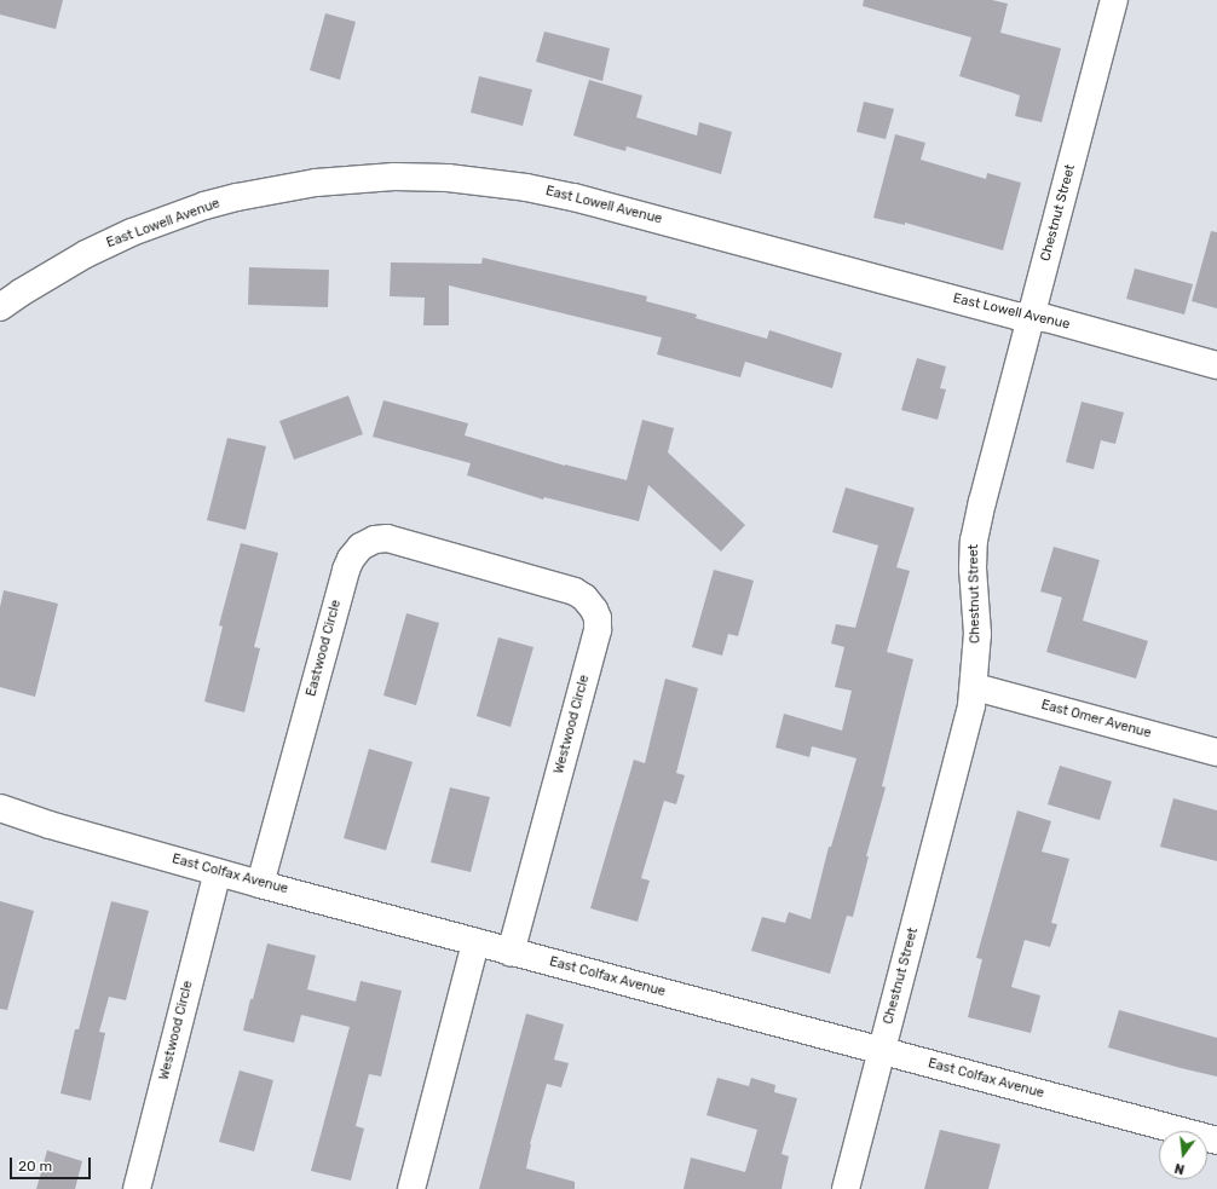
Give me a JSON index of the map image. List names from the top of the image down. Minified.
{"streets":{"street":["East Lowell Avenue","Chestnut Street","Eastwood Circle","East Omer Avenue","Westwood Circle","East Colfax Avenue"]},"crossings":[["East Lowell Avenue","Chestnut Street"],["Chestnut Street","East Omer Avenue"],["Chestnut Street","East Colfax Avenue"],["Eastwood Circle","Westwood Circle"],["Eastwood Circle","East Colfax Avenue"],["Westwood Circle","East Colfax Avenue"]],"scale_bar":"20 m","north":"bottom"}
